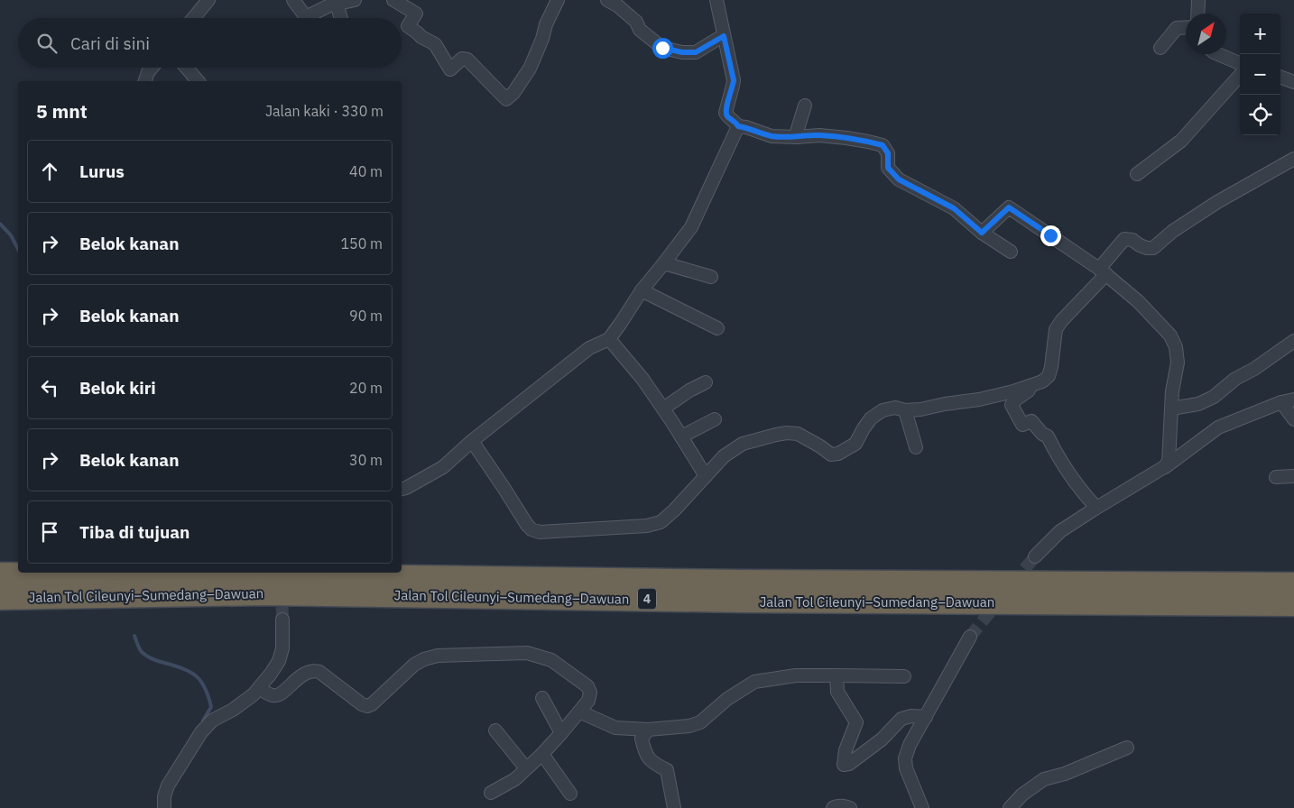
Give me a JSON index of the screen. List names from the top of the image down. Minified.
{"streets":{"highway":["Jalan Tol Cileunyi–Sumedang–Dawuan","4"]},"north":"top right","page":{"map_buttons":["+","−"],"search":"Cari di sini","heading":["5 mnt","Jalan kaki · 330 m"],"list":[["Lurus","40 m"],["Belok kanan","150 m"],["Belok kanan","90 m"],["Belok kiri","20 m"],["Belok kanan","30 m"],"Tiba di tujuan"]}}
